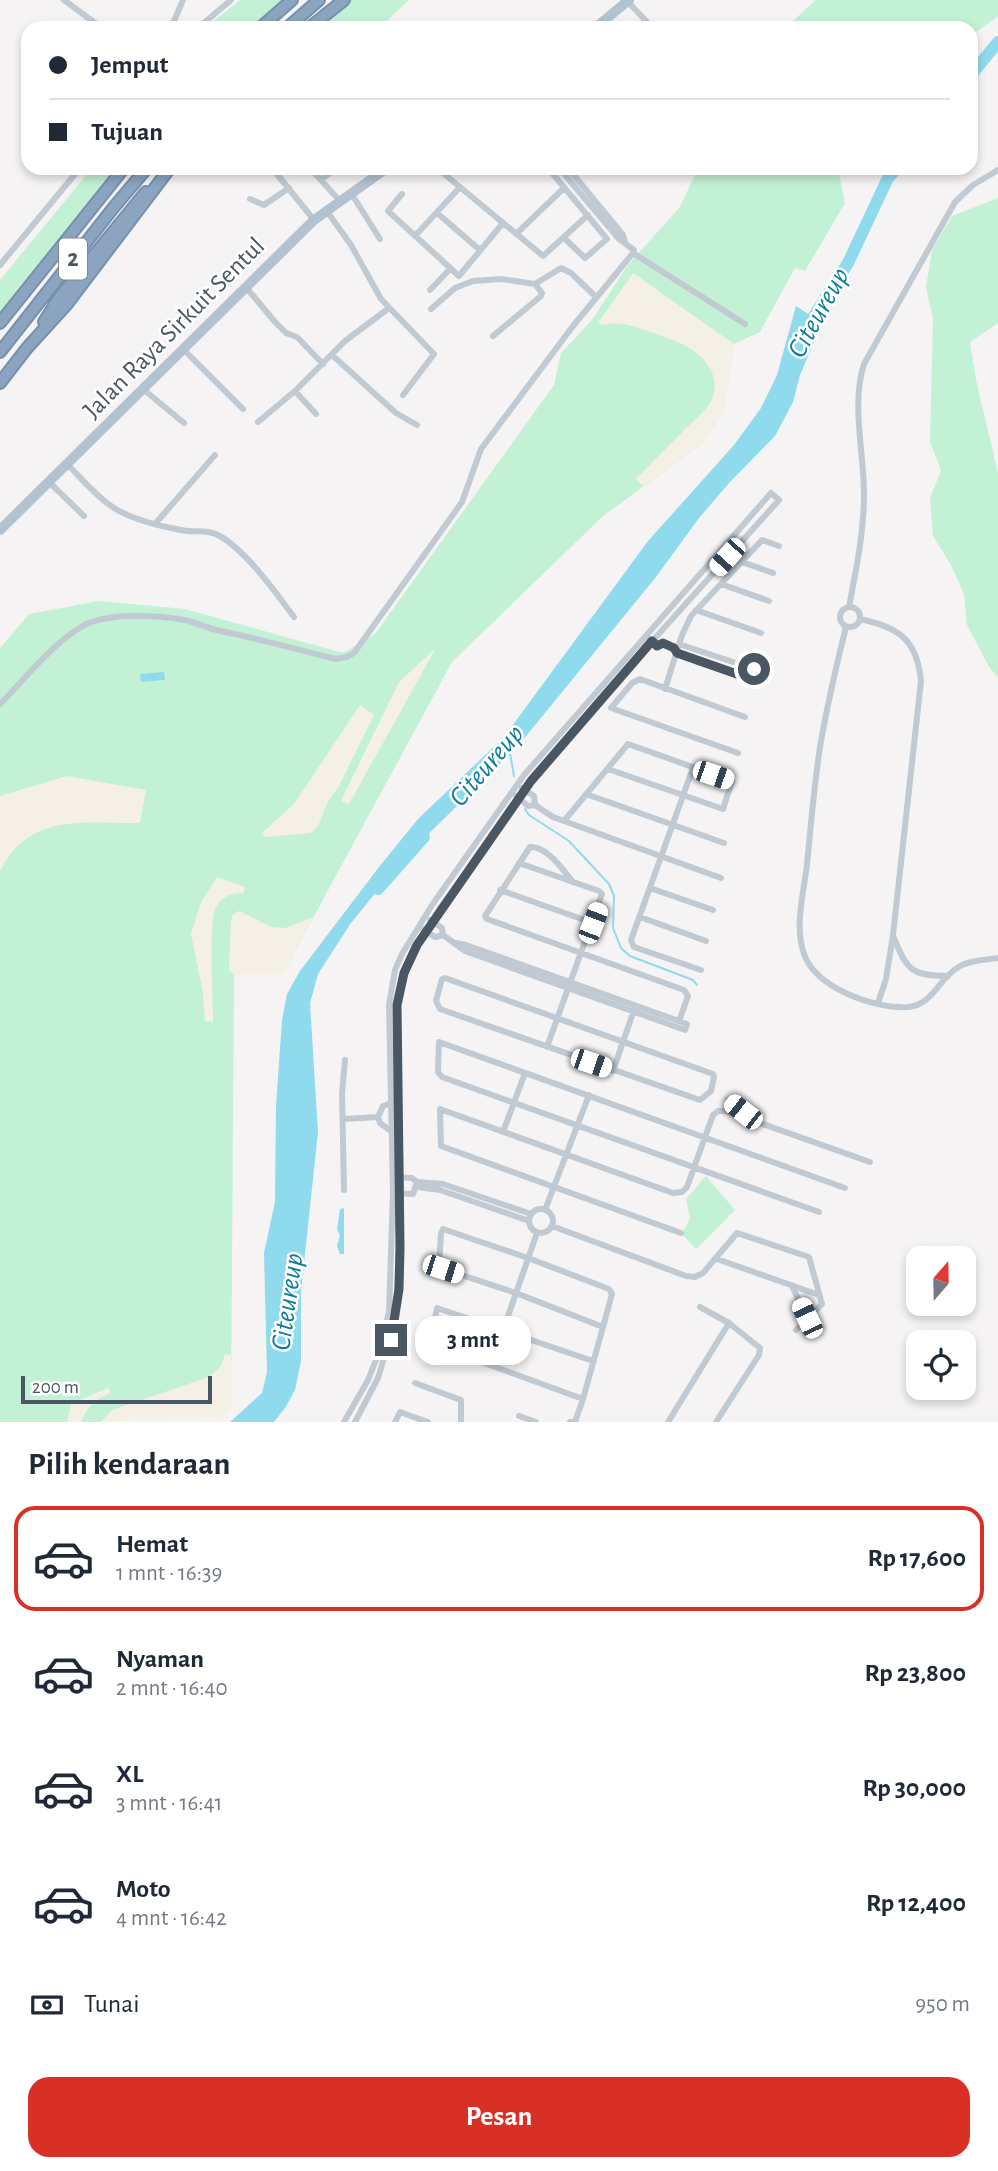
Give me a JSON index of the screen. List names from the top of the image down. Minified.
{"streets":{"highway":["2"],"main road":["Jalan Raya Sirkuit Sentul"]},"water":["Citeureup"],"scale_bar":"200 m","north":"top","page":{"banner":["Jemput","Tujuan"],"bubble":"3 mnt","scale":"200 m","heading":"Pilih kendaraan","list":[{"name":"Hemat","note":"1 mnt · 16:39","value":"Rp 17,600"},{"name":"Nyaman","note":"2 mnt · 16:40","value":"Rp 23,800"},{"name":"XL","note":"3 mnt · 16:41","value":"Rp 30,000"},{"name":"Moto","note":"4 mnt · 16:42","value":"Rp 12,400"}],"pay":["Tunai","950 m"],"buttons":"Pesan"}}
